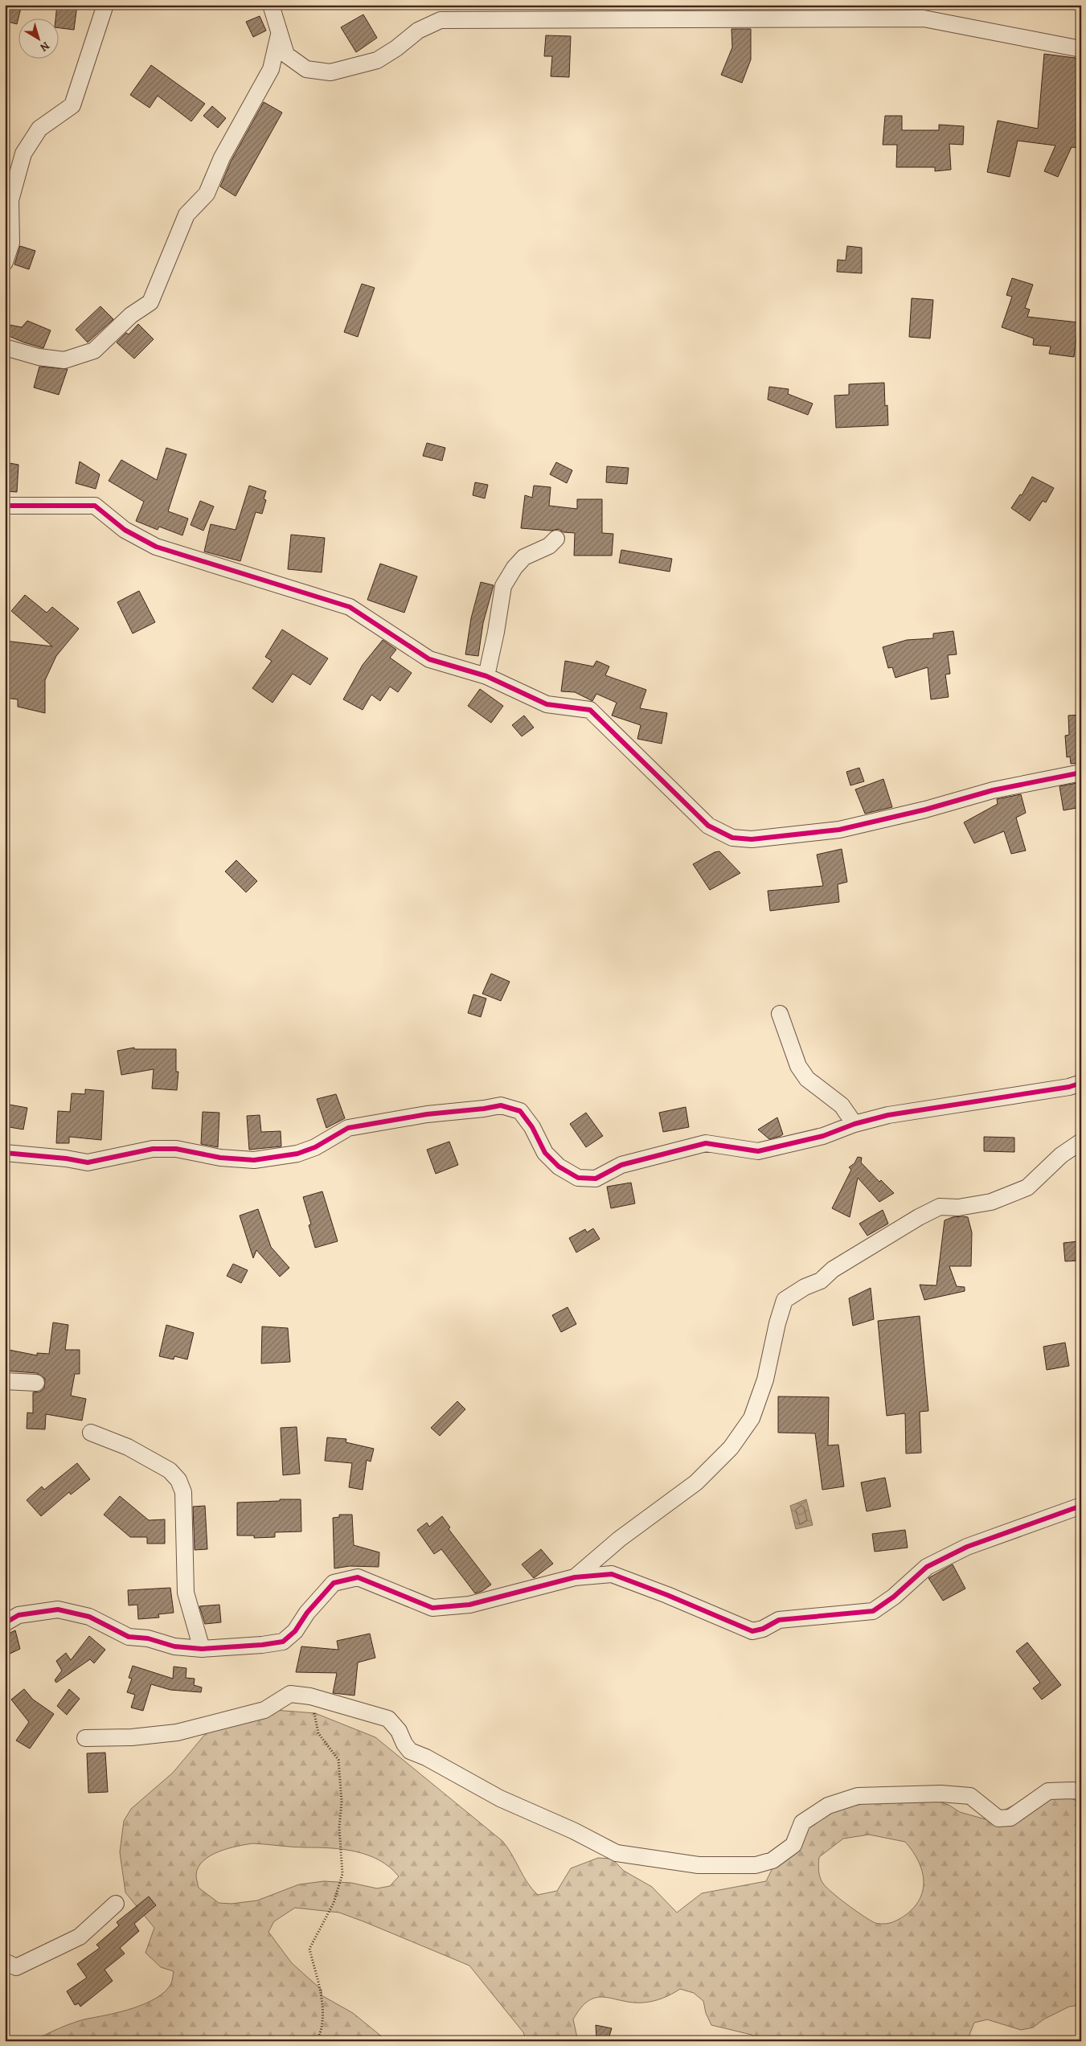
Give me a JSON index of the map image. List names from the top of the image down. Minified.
{"north":"bottom right"}
